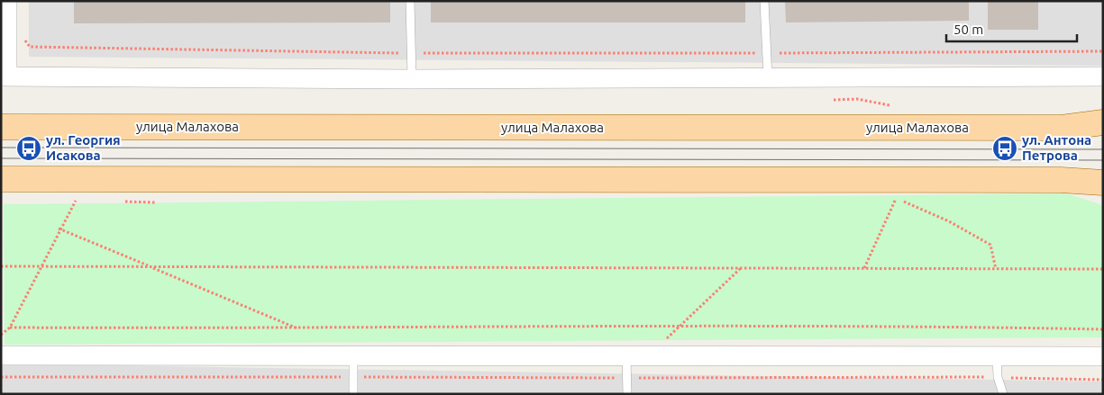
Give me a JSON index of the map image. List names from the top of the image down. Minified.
{"streets":{"main road":["улица Малахова"]},"places":{"bus stop":["ул. Георгия Исакова","ул. Антона Петрова"]},"scale_bar":"50 m"}
